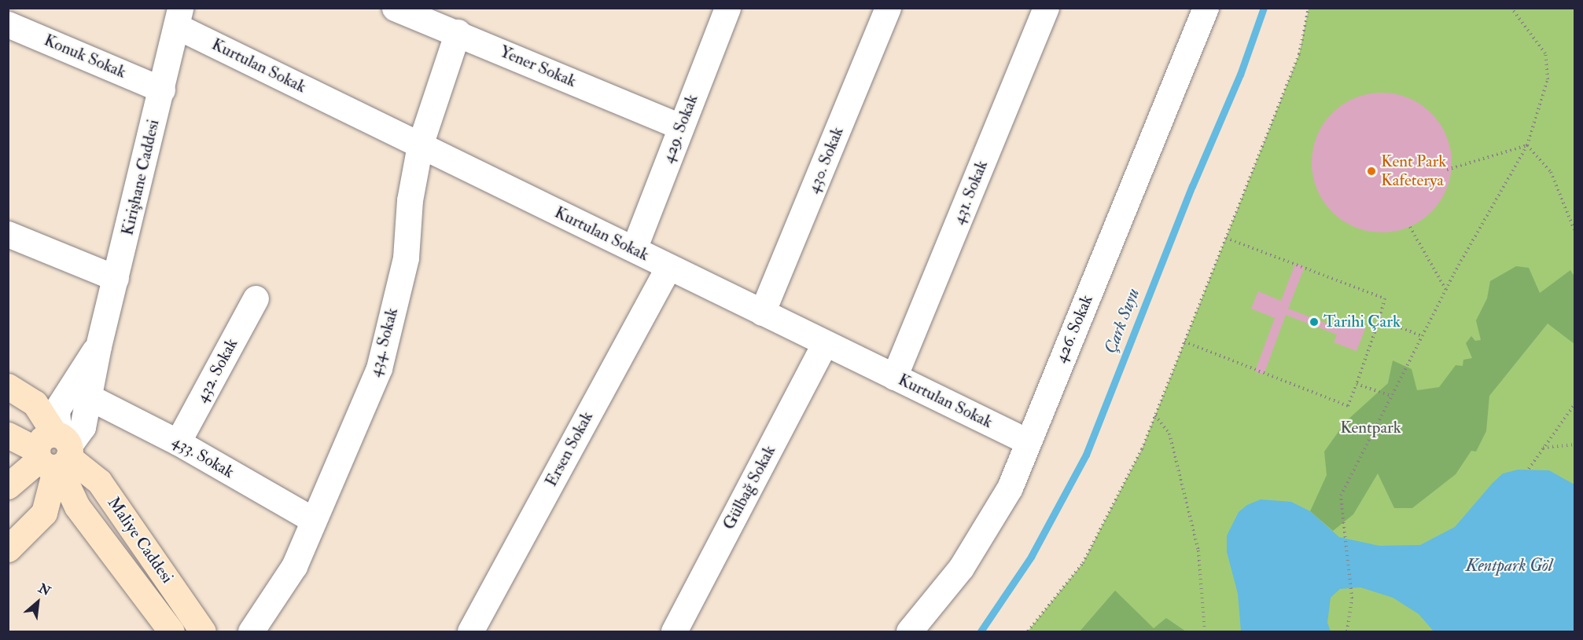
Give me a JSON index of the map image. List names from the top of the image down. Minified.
{"streets":{"main road":["Kirişhane Caddesi","Maliye Caddesi"],"street":["Konuk Sokak","Kurtulan Sokak","Yener Sokak","429. Sokak","430. Sokak","431. Sokak","426. Sokak","434. Sokak","432. Sokak","Ersen Sokak","433. Sokak","Gülbağ Sokak"]},"crossings":[["Konuk Sokak","Kirişhane Caddesi"],["Kurtulan Sokak","429. Sokak"],["Kurtulan Sokak","430. Sokak"],["Kurtulan Sokak","Kirişhane Caddesi"],["Kurtulan Sokak","431. Sokak"],["Kurtulan Sokak","426. Sokak"],["Kurtulan Sokak","434. Sokak"],["Kurtulan Sokak","Ersen Sokak"],["Kurtulan Sokak","Gülbağ Sokak"],["Yener Sokak","429. Sokak"],["Yener Sokak","434. Sokak"],["Kirişhane Caddesi","433. Sokak"],["Kirişhane Caddesi","Maliye Caddesi"],["434. Sokak","433. Sokak"],["432. Sokak","433. Sokak"]],"water":["Çark Suyu","Kentpark Göl"],"parks":["Kentpark"],"places":["Kent Park Kafeterya","Tarihi Çark"],"north":"top right"}
